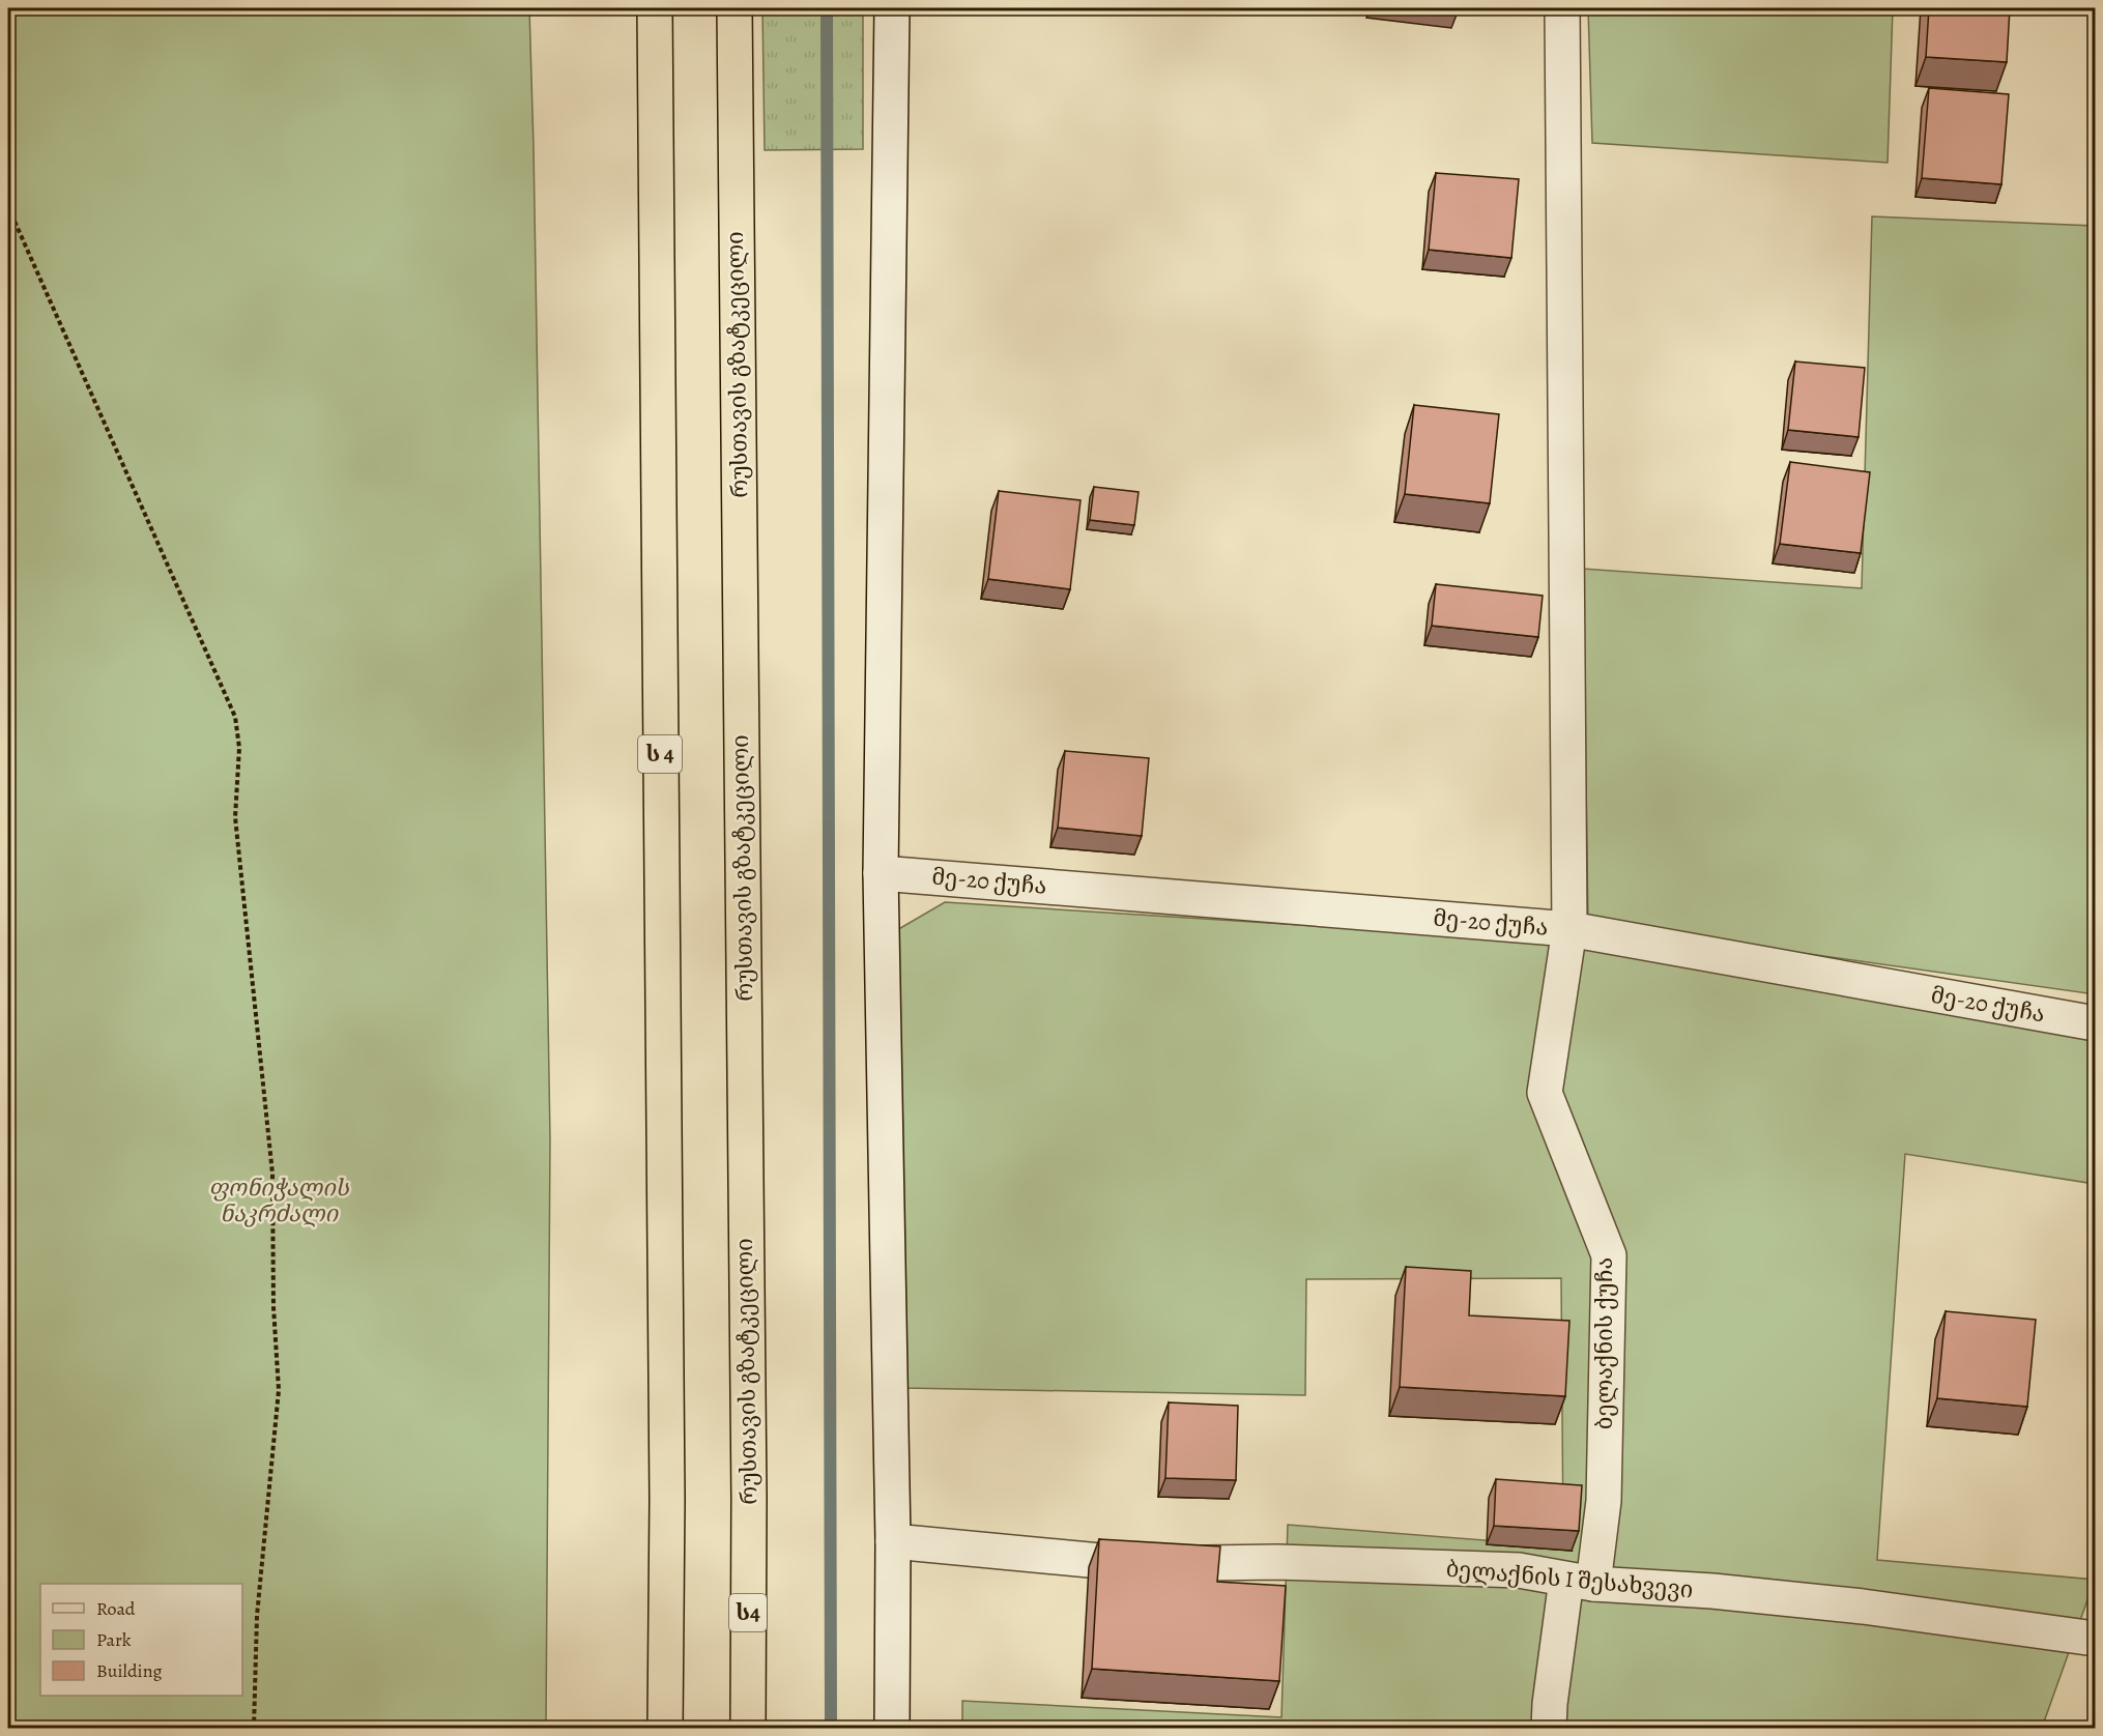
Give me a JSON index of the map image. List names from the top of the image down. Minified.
{"streets":{"highway":["რუსთავის გზატკეცილი","ს 4","ს4"],"street":["მე-20 ქუჩა","ბელაქნის ქუჩა","ბელაქნის I შესახვევი"]},"crossings":[["მე-20 ქუჩა","ბელაქნის ქუჩა"],["ბელაქნის ქუჩა","ბელაქნის I შესახვევი"]],"parks":["ფონიჭალის ნაკრძალი"],"legend":["Road","Park","Building"]}
